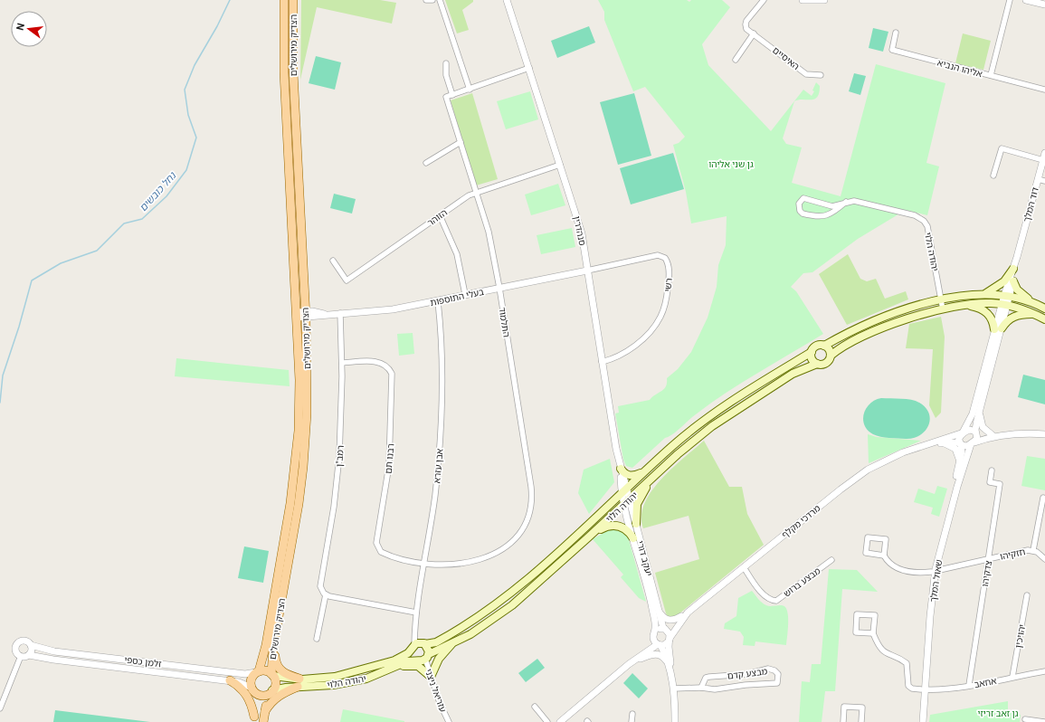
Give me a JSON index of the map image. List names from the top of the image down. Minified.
{"streets":{"main road":["הצדיק מירושלים","יהודה הלוי"],"street":["האיסיים","אליהו הנביא","דוד המלך","הזוהר","סנהדרין","רשי","בעלי התוספות","התלמוד","רמב\"ן","רבנו תם","אבן עזרא","מרדכי מקלף","חזקיהו","יעקב דורי","צדקיהו","שאול המלך","מבצע ברוש","יהויכין","זלמן כספי","מבצע קדם","אחאב","עזריאל ניצני"]},"crossings":[["הצדיק מירושלים","יהודה הלוי"],["הצדיק מירושלים","בעלי התוספות"],["הצדיק מירושלים","זלמן כספי"],["הזוהר","סנהדרין"],["הזוהר","התלמוד"],["סנהדרין","יהודה הלוי"],["סנהדרין","רשי"],["סנהדרין","בעלי התוספות"],["סנהדרין","יעקב דורי"],["יהודה הלוי","אבן עזרא"],["יהודה הלוי","יעקב דורי"],["יהודה הלוי","זלמן כספי"],["יהודה הלוי","עזריאל ניצני"],["רשי","בעלי התוספות"],["בעלי התוספות","התלמוד"],["בעלי התוספות","רמב\"ן"],["בעלי התוספות","אבן עזרא"],["התלמוד","רבנו תם"],["התלמוד","אבן עזרא"],["רמב\"ן","רבנו תם"],["רבנו תם","אבן עזרא"],["אבן עזרא","עזריאל ניצני"],["מרדכי מקלף","יעקב דורי"],["מרדכי מקלף","שאול המלך"],["מרדכי מקלף","מבצע ברוש"],["חזקיהו","צדקיהו"],["חזקיהו","שאול המלך"],["צדקיהו","אחאב"],["שאול המלך","אחאב"],["יהויכין","אחאב"]],"water":["נחל כובשים"],"parks":["גן שני אליהו","גן זאב זריזי"],"north":"left"}
